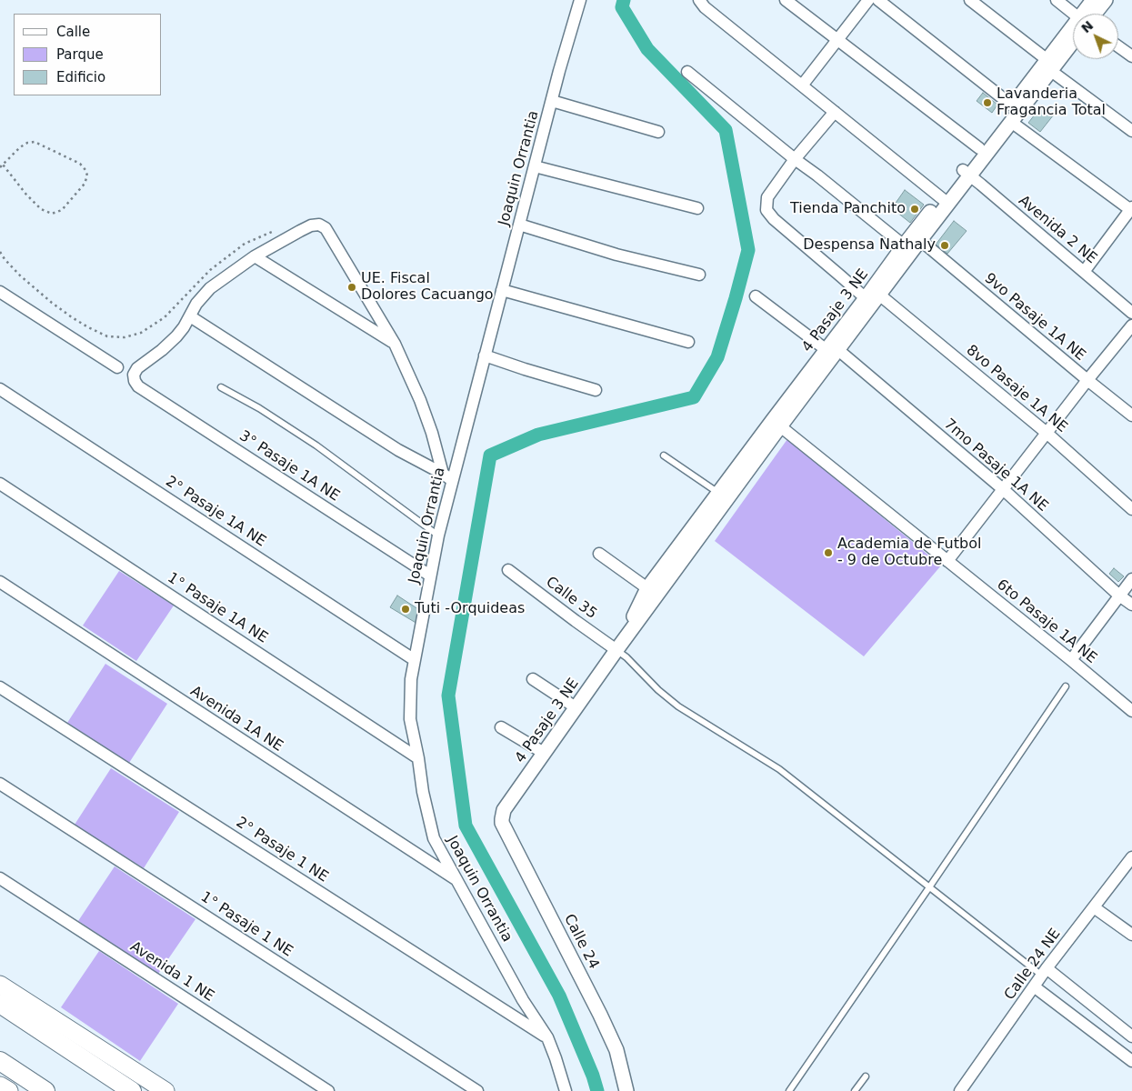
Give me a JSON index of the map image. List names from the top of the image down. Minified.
{"streets":{"street":["Joaquin Orrantia","Avenida 2 NE","4 Pasaje 3 NE","9vo Pasaje 1A NE","8vo Pasaje 1A NE","7mo Pasaje 1A NE","3° Pasaje 1A NE","2° Pasaje 1A NE","Calle 35","1° Pasaje 1A NE","6to Pasaje 1A NE","Avenida 1A NE","2° Pasaje 1 NE","1° Pasaje 1 NE","Calle 24","Calle 24 NE","Avenida 1 NE"]},"crossings":[["Joaquin Orrantia","3° Pasaje 1A NE"],["Joaquin Orrantia","2° Pasaje 1A NE"],["Joaquin Orrantia","1° Pasaje 1A NE"],["Joaquin Orrantia","Avenida 1A NE"],["Joaquin Orrantia","2° Pasaje 1 NE"],["Avenida 2 NE","4 Pasaje 3 NE"],["4 Pasaje 3 NE","9vo Pasaje 1A NE"],["4 Pasaje 3 NE","8vo Pasaje 1A NE"],["4 Pasaje 3 NE","7mo Pasaje 1A NE"],["4 Pasaje 3 NE","Calle 35"],["4 Pasaje 3 NE","6to Pasaje 1A NE"],["4 Pasaje 3 NE","Calle 24"]],"places":["Lavanderia Fragancia Total","Tienda Panchito","Despensa Nathaly","UE. Fiscal Dolores Cacuango","Academia de Futbol - 9 de Octubre","Tuti -Orquideas"],"legend":["Calle","Parque","Edificio"],"north":"top left"}
